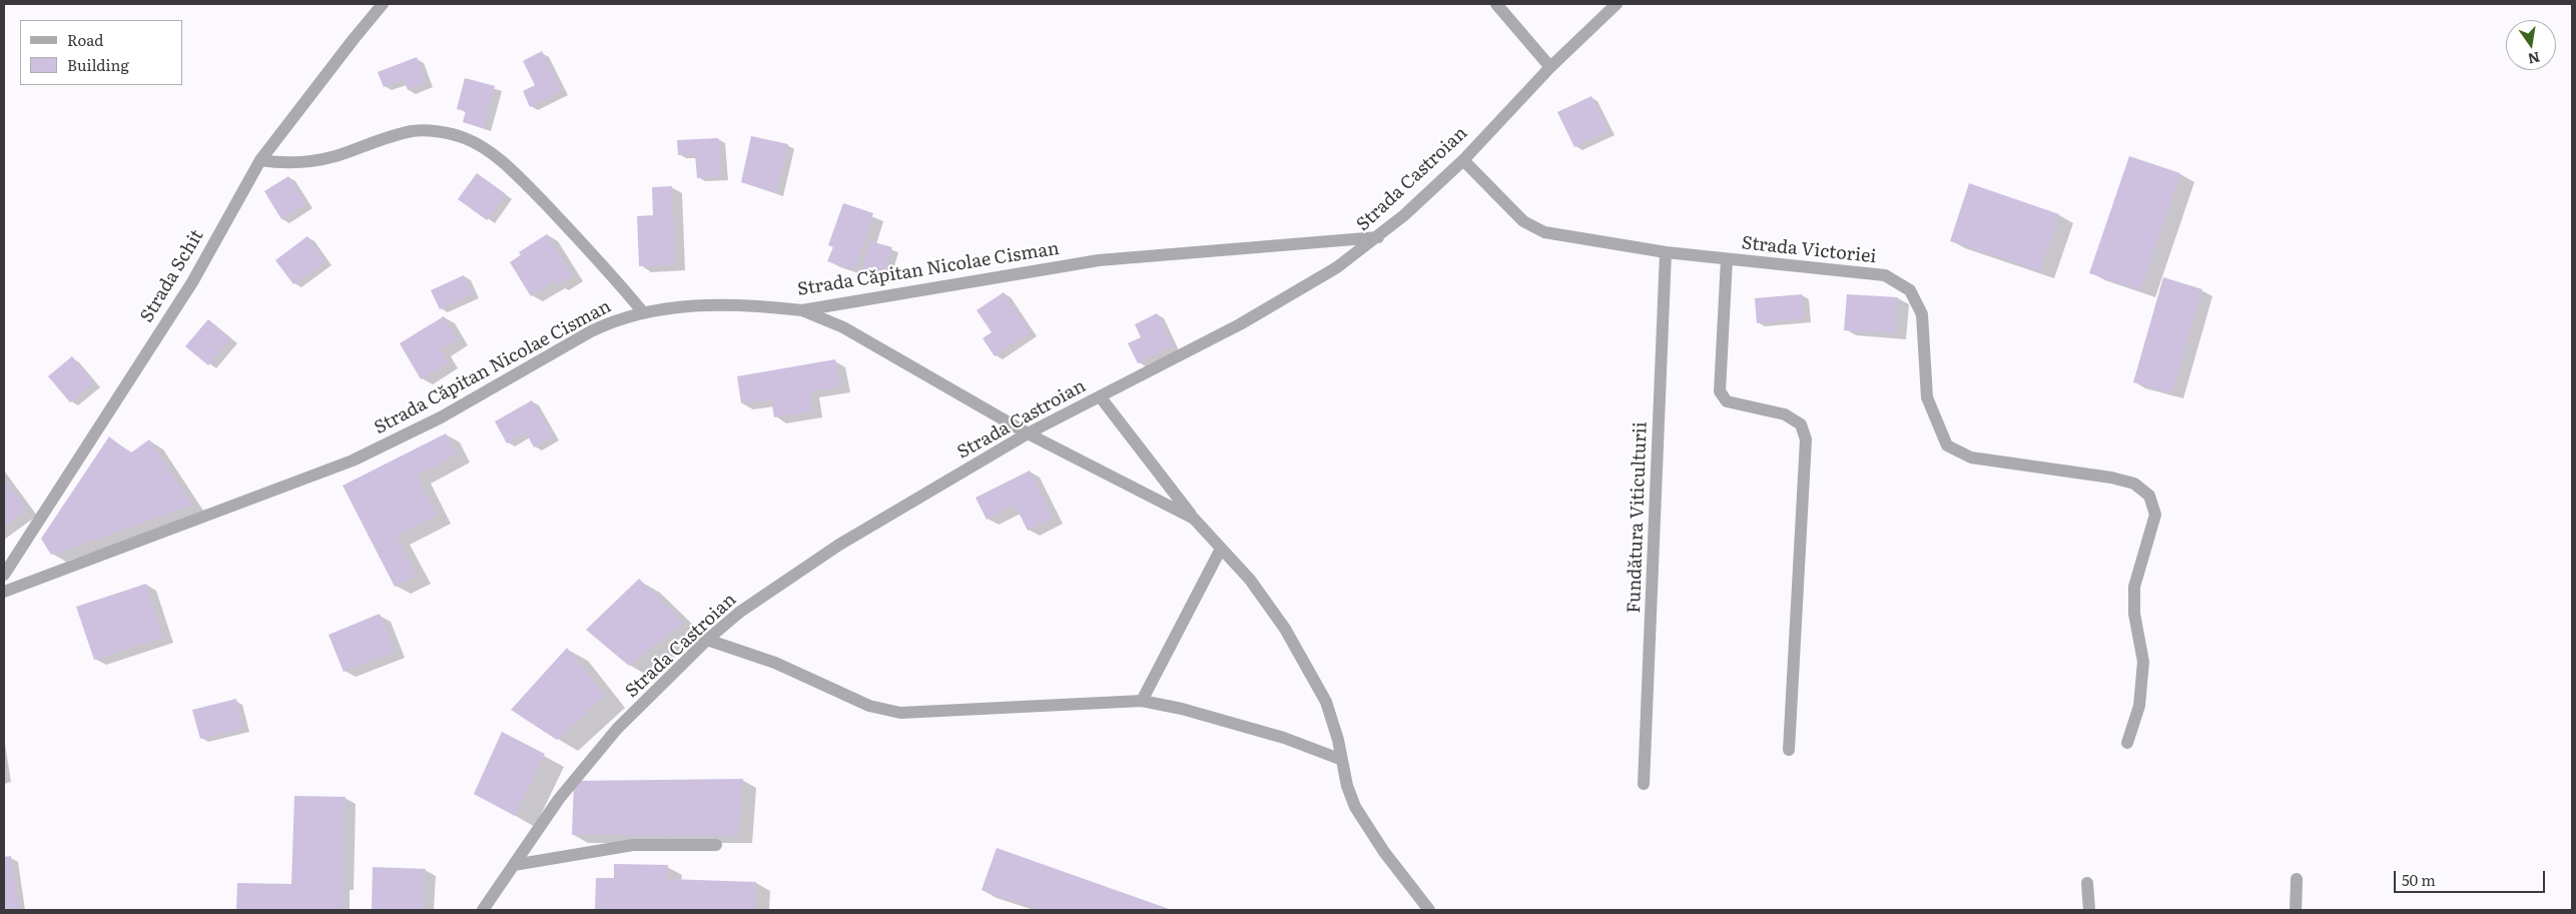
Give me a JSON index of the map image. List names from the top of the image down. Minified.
{"streets":{"street":["Strada Castroian","Strada Victoriei","Strada Căpitan Nicolae Cisman","Strada Schit","Fundătura Viticulturii"]},"crossings":[["Strada Castroian","Strada Victoriei"],["Strada Castroian","Strada Căpitan Nicolae Cisman"],["Strada Victoriei","Fundătura Viticulturii"]],"legend":["Road","Building"],"scale_bar":"50 m","north":"bottom"}
